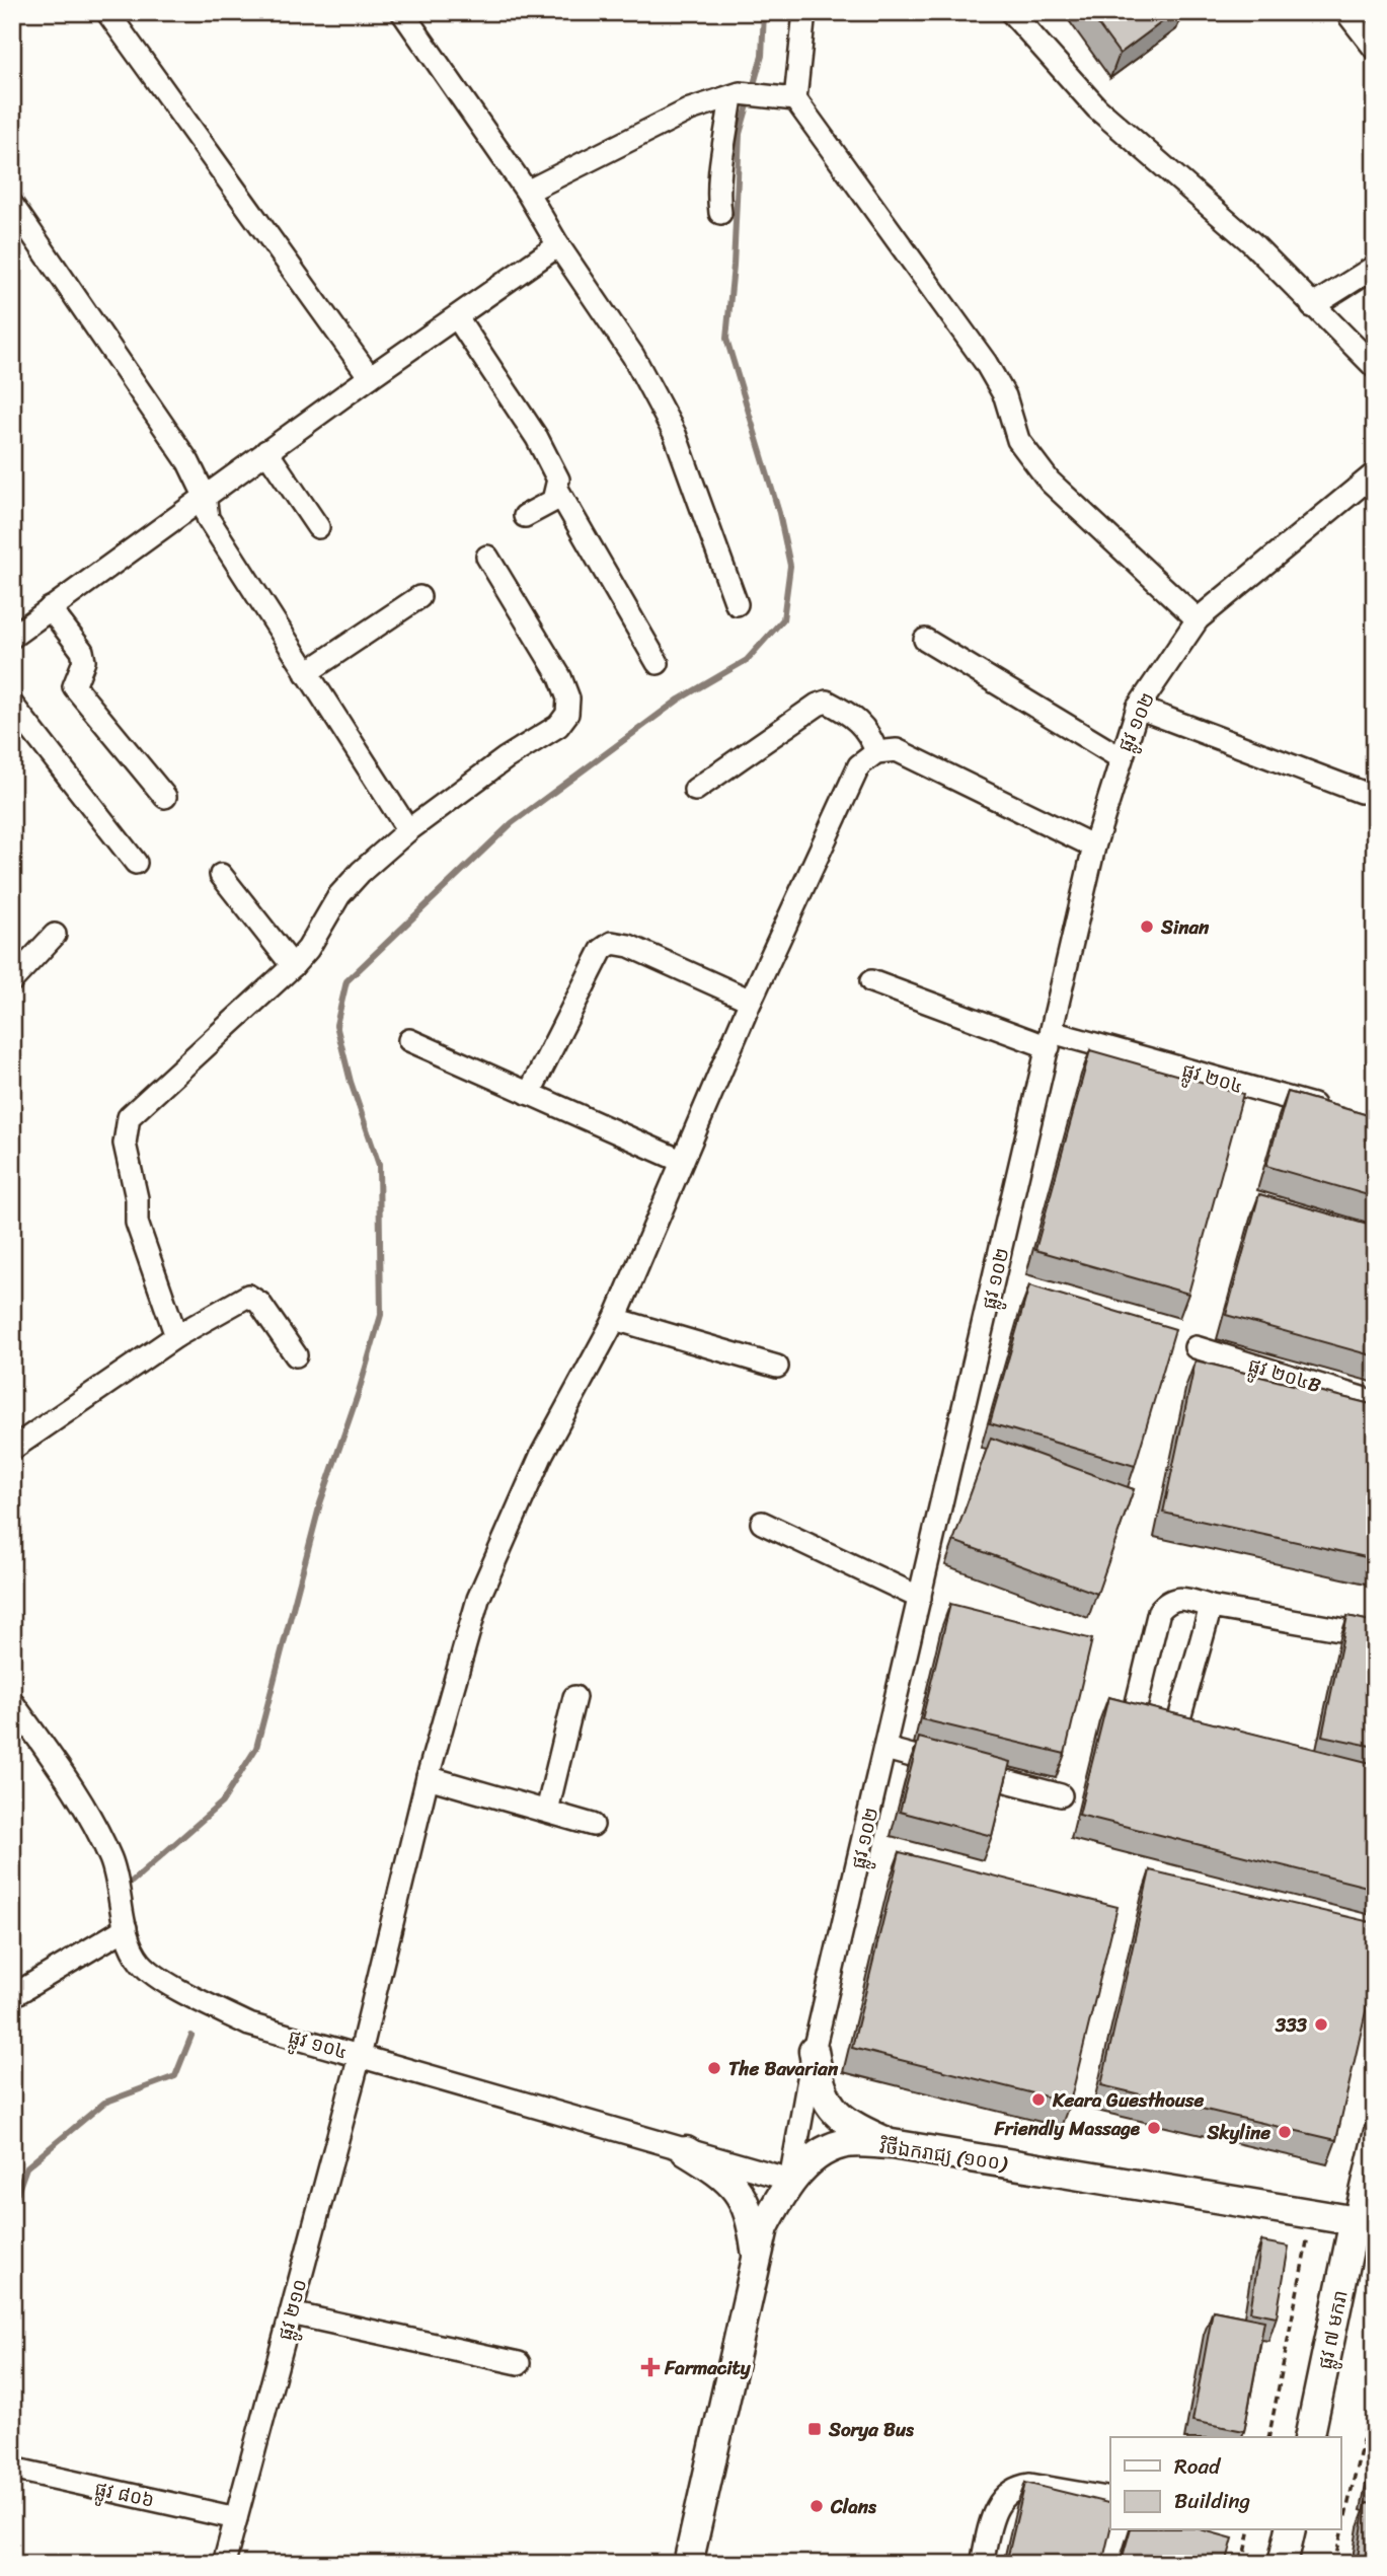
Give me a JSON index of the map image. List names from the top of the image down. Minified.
{"streets":{"main road":["វិថីឯករាជ្យ (១០០)","ផ្លូវ ៧ មករា"],"street":["ផ្លូវ ១០២","ផ្លូវ ២០៤","ផ្លូវ ២០៤B","ផ្លូវ ១០៤","ផ្លូវ ២១០","ផ្លូវ ៨០៦"]},"crossings":[["ផ្លូវ ១០២","ផ្លូវ ២០៤"],["ផ្លូវ ១០២","ផ្លូវ ១០៤"],["ផ្លូវ ១០២","វិថីឯករាជ្យ (១០០)"],["ផ្លូវ ១០៤","វិថីឯករាជ្យ (១០០)"],["ផ្លូវ ១០៤","ផ្លូវ ២១០"],["វិថីឯករាជ្យ (១០០)","ផ្លូវ ៧ មករា"],["ផ្លូវ ២១០","ផ្លូវ ៨០៦"]],"places":{"other":["Sinan","333","The Bavarian","Keara Guesthouse","Friendly Massage","Skyline","Clans"],"health":["Farmacity"],"transit":["Sorya Bus"]},"legend":["Road","Building"]}
